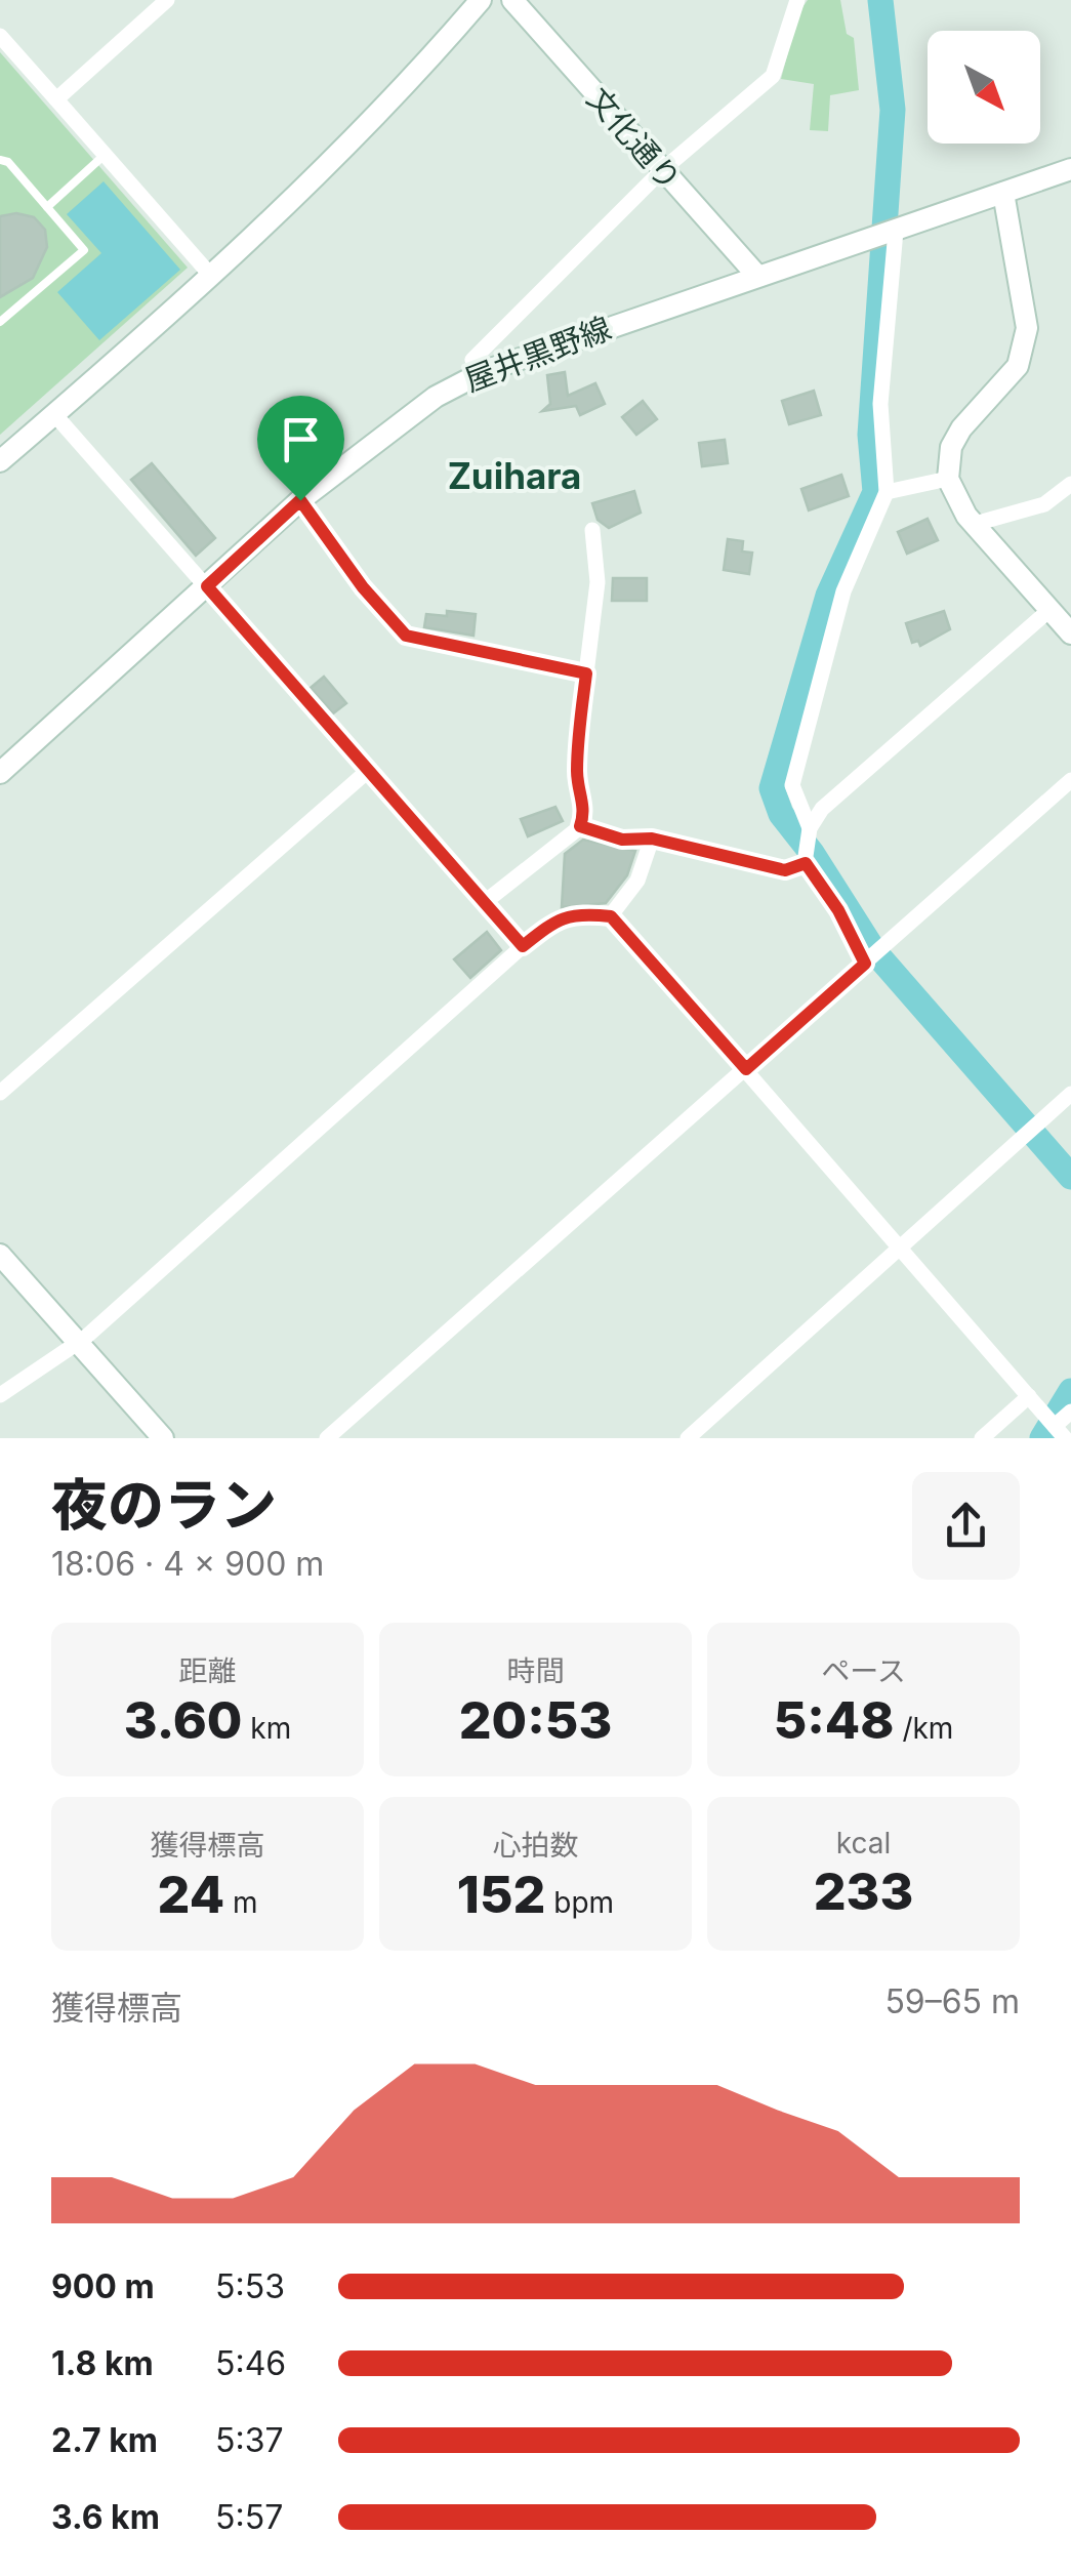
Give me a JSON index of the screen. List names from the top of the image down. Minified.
{"streets":{"street":["文化通り","屋井黒野線"]},"crossings":[["文化通り","屋井黒野線"]],"districts":["Zuihara"],"north":"bottom right","page":{"heading":["夜のラン","18:06 · 4 × 900 m"],"stats":[["距離","3.60 km"],["時間","20:53"],["ペース","5:48 /km"],["獲得標高","24 m"],["心拍数","152 bpm"],["kcal","233"]],"chart":["獲得標高","59–65 m"],"list":[{"name":"900 m","note":"5:53"},{"name":"1.8 km","note":"5:46"},{"name":"2.7 km","note":"5:37"},{"name":"3.6 km","note":"5:57"}]}}
